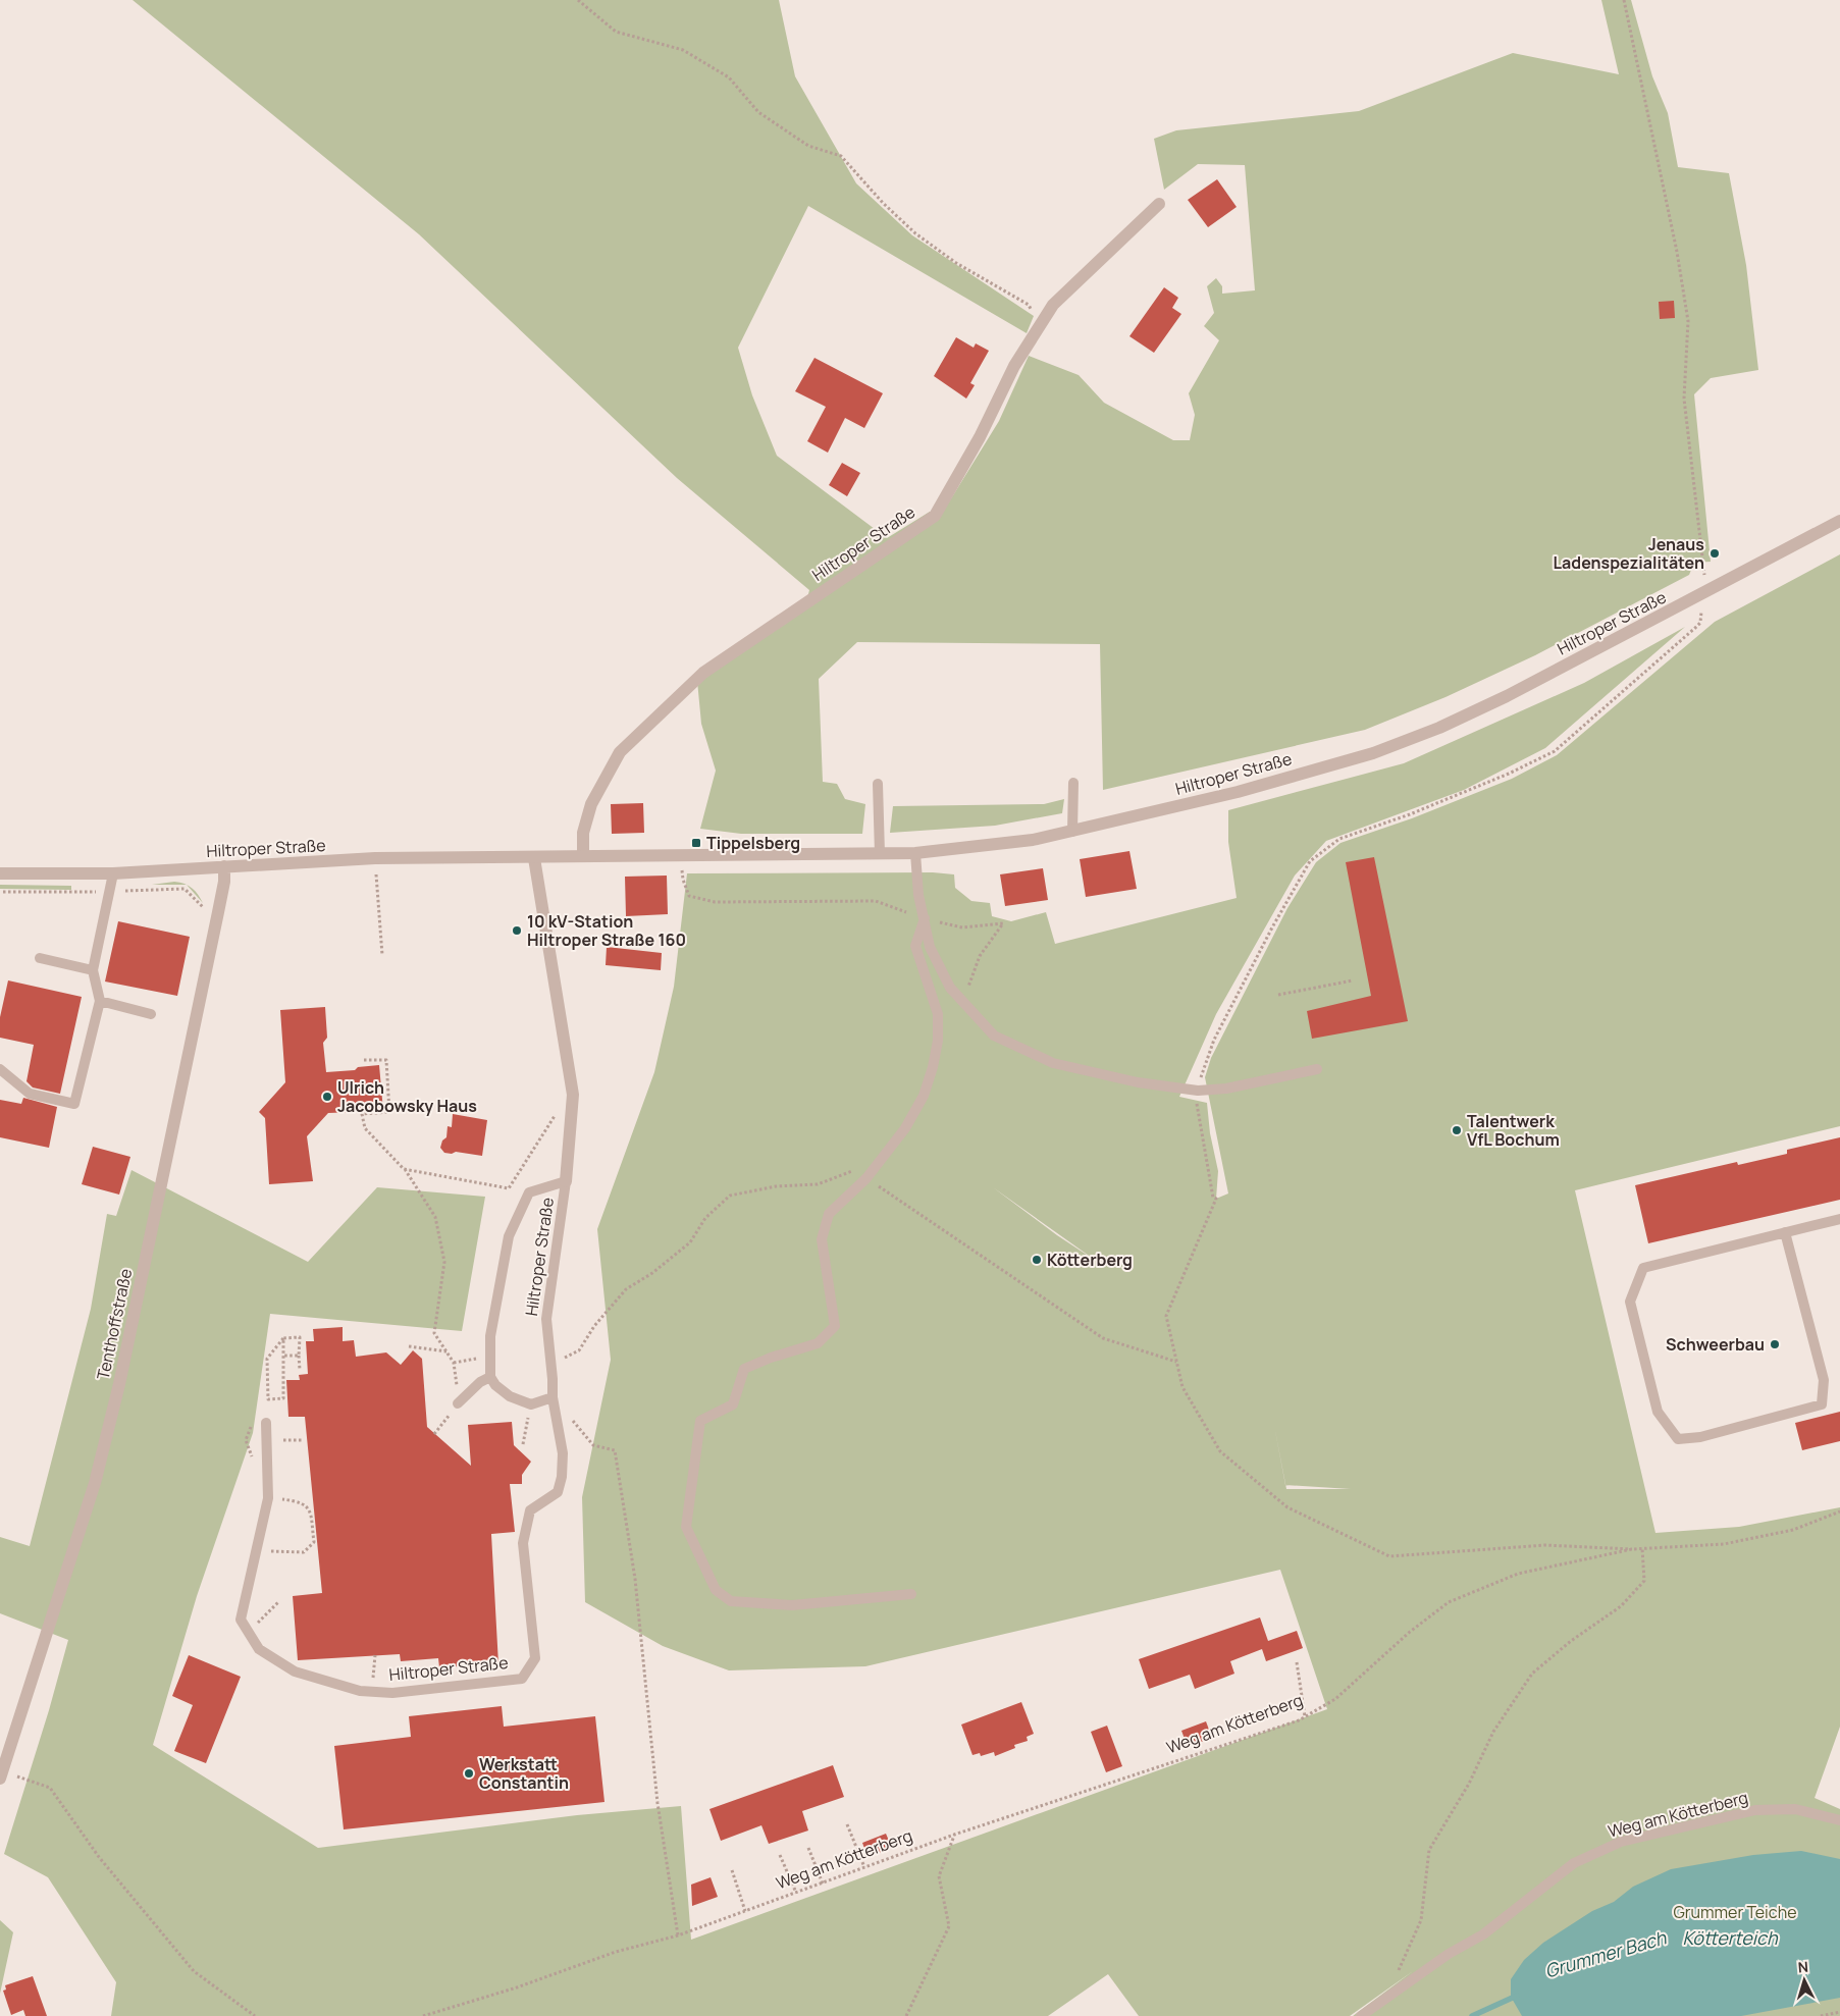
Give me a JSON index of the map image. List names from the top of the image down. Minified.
{"streets":{"street":["Hiltroper Straße","Tenthoffstraße"],"lane":["Weg am Kötterberg"]},"crossings":[["Hiltroper Straße","Tenthoffstraße"]],"water":["Kötterteich","Grummer Bach"],"parks":["Grummer Teiche"],"places":{"other":["Jenaus Ladenspezialitäten","10 kV-Station Hiltroper Straße 160","Ulrich Jacobowsky Haus","Talentwerk VfL Bochum","Kötterberg","Schweerbau","Werkstatt Constantin"],"transit":["Tippelsberg"]},"north":"top"}
